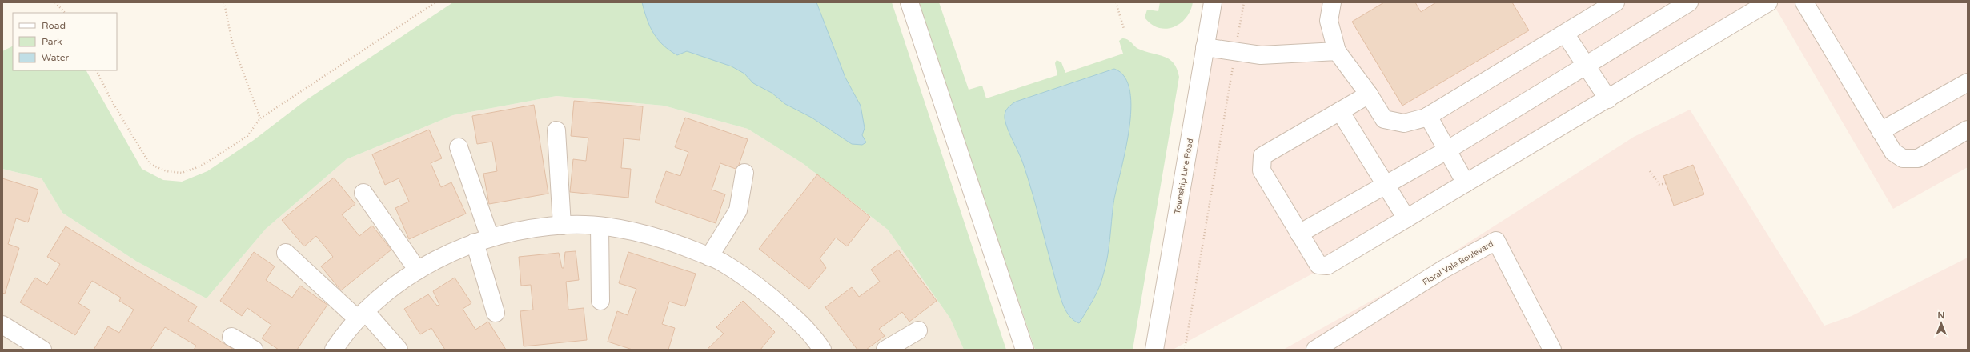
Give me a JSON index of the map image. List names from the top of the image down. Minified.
{"streets":{"street":["Township Line Road","Floral Vale Boulevard"]},"legend":["Road","Park","Water"],"north":"top"}
